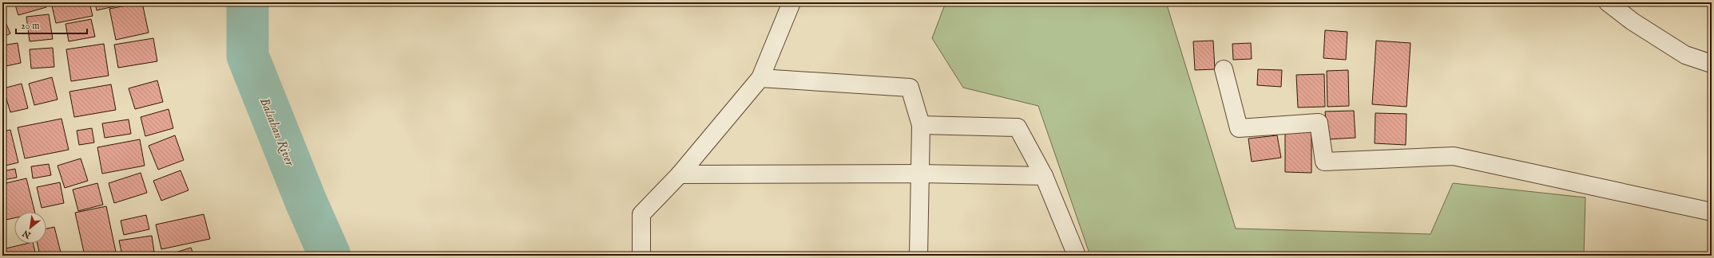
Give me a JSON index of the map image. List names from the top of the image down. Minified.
{"water":["Balsahan River"],"scale_bar":"20 m","north":"bottom left"}
